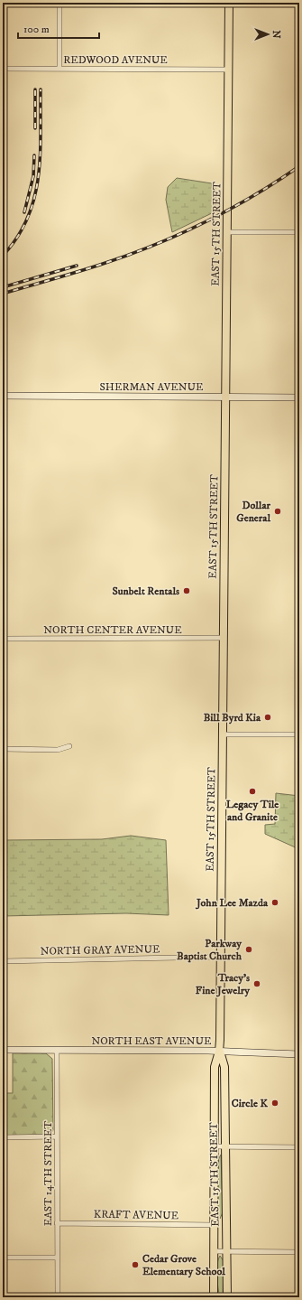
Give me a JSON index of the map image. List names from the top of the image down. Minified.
{"streets":{"main road":["EAST 15TH STREET","SHERMAN AVENUE","NORTH EAST AVENUE"],"street":["REDWOOD AVENUE","NORTH CENTER AVENUE","NORTH GRAY AVENUE","EAST 14TH STREET","KRAFT AVENUE"]},"crossings":[["REDWOOD AVENUE","EAST 15TH STREET"],["EAST 15TH STREET","SHERMAN AVENUE"],["EAST 15TH STREET","NORTH CENTER AVENUE"],["EAST 15TH STREET","NORTH GRAY AVENUE"],["EAST 15TH STREET","NORTH EAST AVENUE"],["EAST 15TH STREET","KRAFT AVENUE"],["NORTH EAST AVENUE","EAST 14TH STREET"],["EAST 14TH STREET","KRAFT AVENUE"]],"places":["Dollar General","Sunbelt Rentals","Bill Byrd Kia","Legacy Tile and Granite","John Lee Mazda","Parkway Baptist Church","Tracy's Fine Jewelry","Circle K","Cedar Grove Elementary School"],"scale_bar":"100 m","north":"right"}
